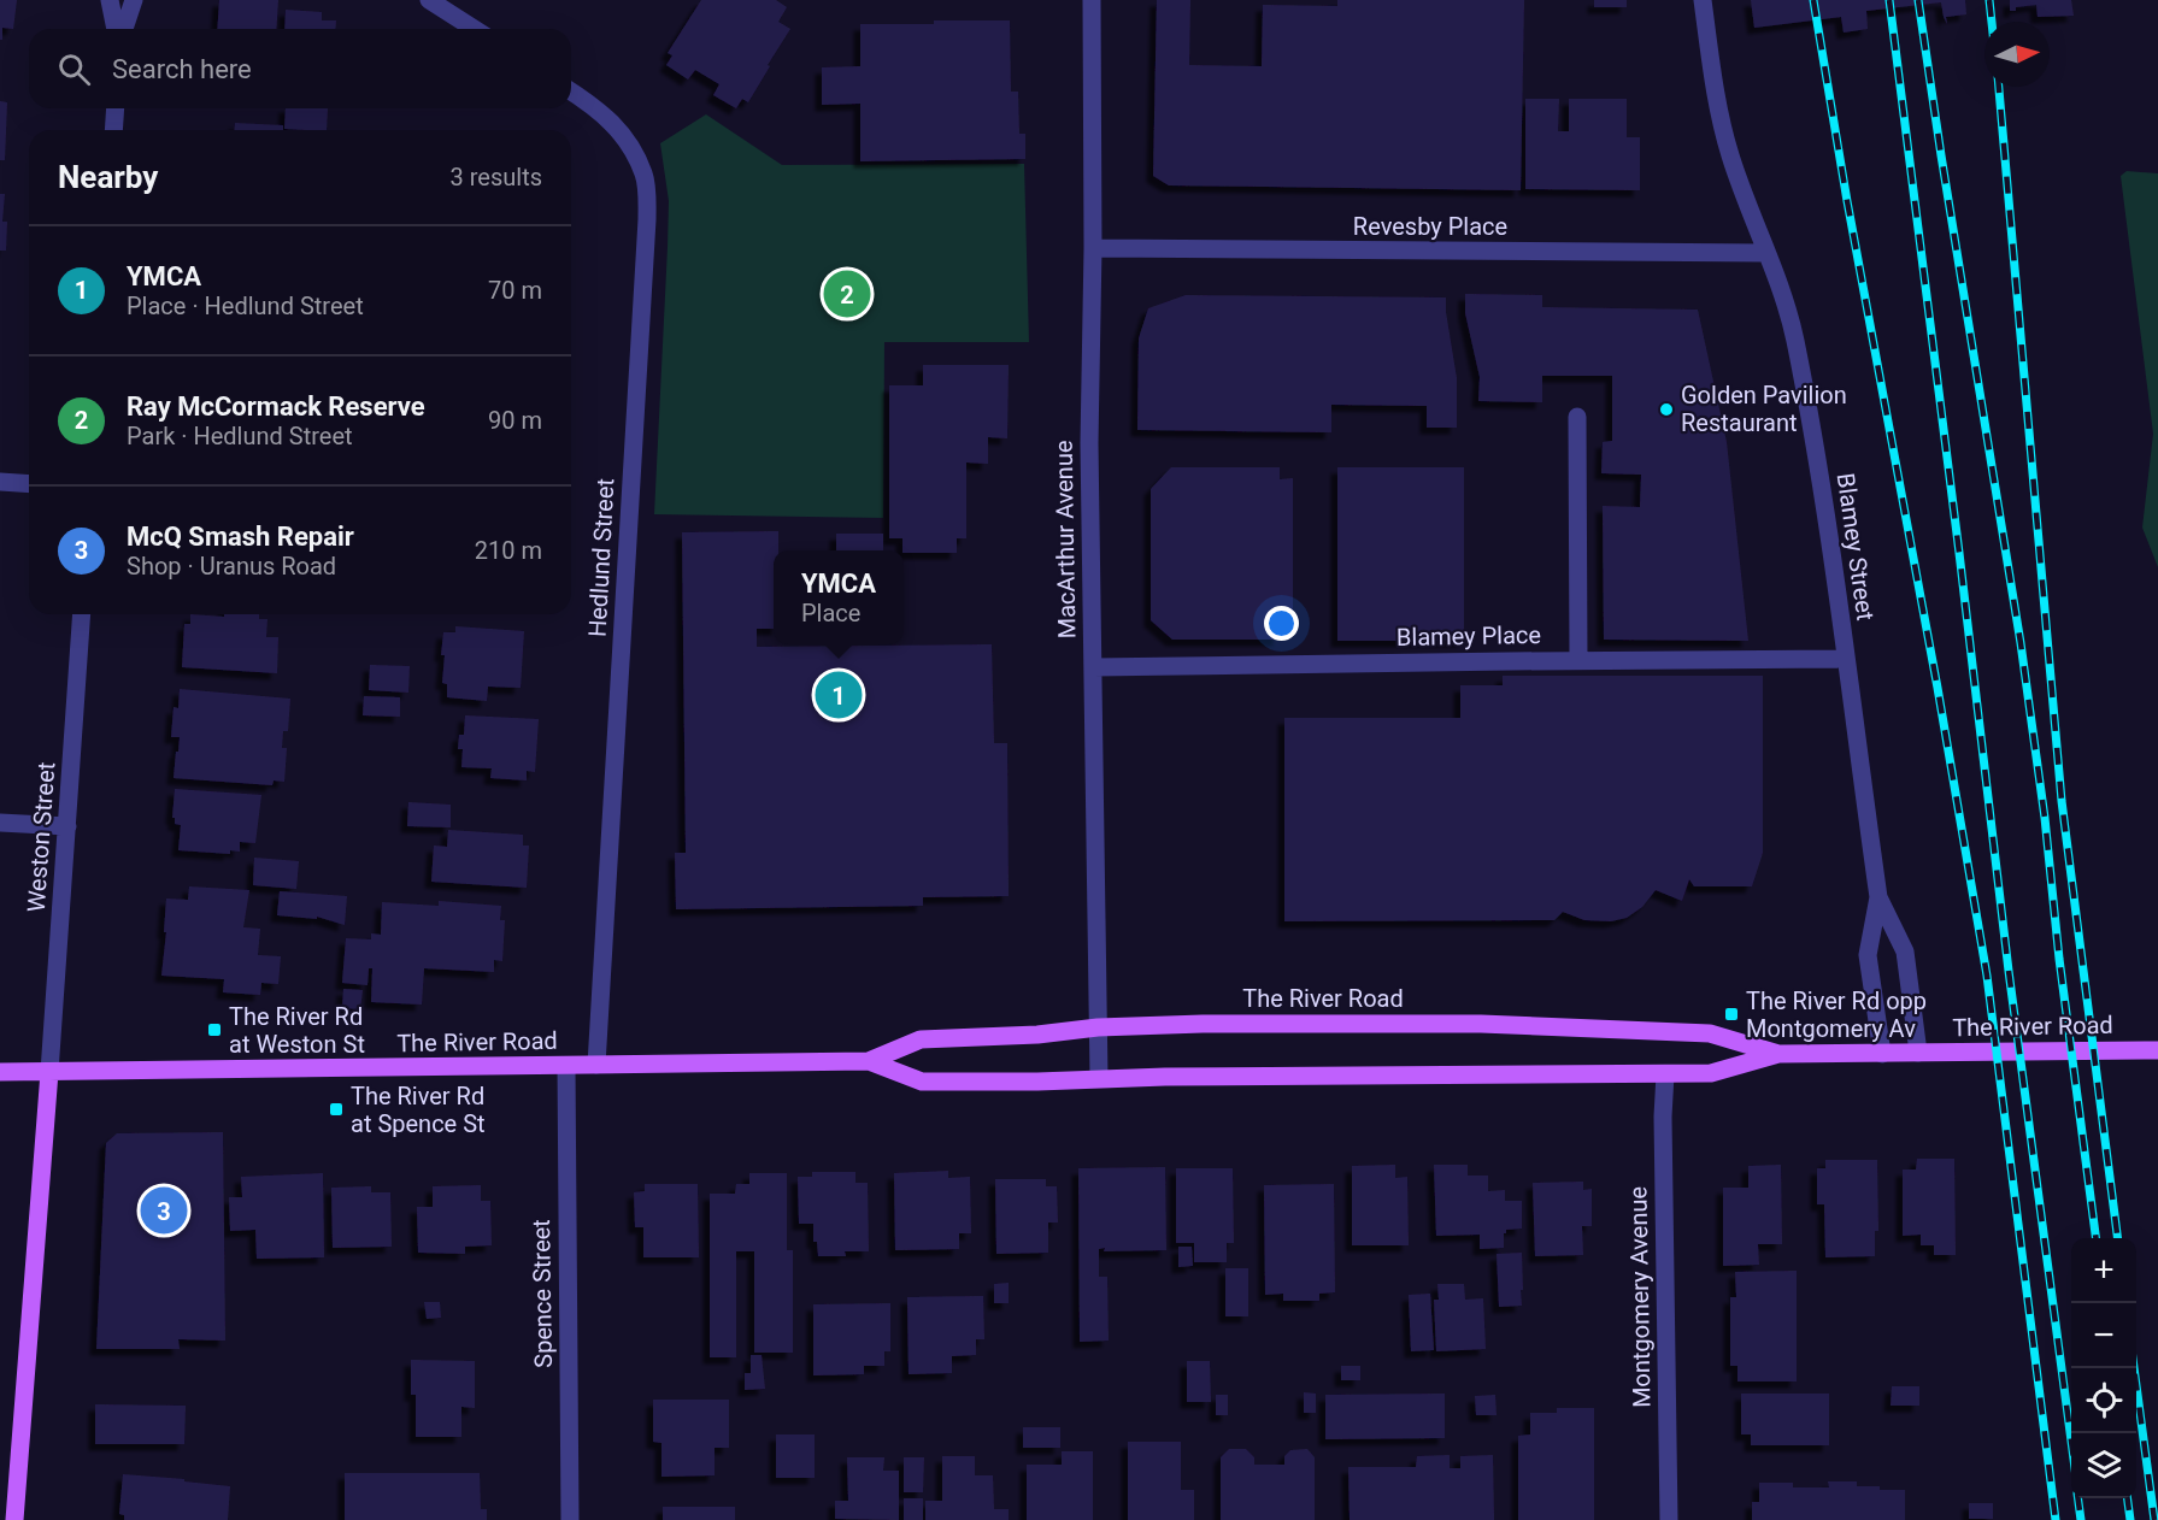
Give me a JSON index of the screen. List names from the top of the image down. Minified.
{"streets":{"main road":["The River Road"],"street":["Revesby Place","MacArthur Avenue","Blamey Street","Hedlund Street","Blamey Place","Weston Street","Spence Street","Montgomery Avenue"]},"crossings":[["Revesby Place","MacArthur Avenue"],["Revesby Place","Blamey Street"],["MacArthur Avenue","Blamey Place"],["MacArthur Avenue","The River Road"],["Blamey Street","Blamey Place"],["Blamey Street","The River Road"],["Hedlund Street","The River Road"],["Weston Street","The River Road"],["The River Road","Spence Street"],["The River Road","Montgomery Avenue"]],"places":{"other":["Golden Pavilion Restaurant"],"transit":["The River Rd opp Montgomery Av","The River Rd at Weston St","The River Rd at Spence St"]},"north":"right","page":{"search":"Search here","heading":["Nearby","3 results"],"list":[{"mark":"1","name":"YMCA","note":"Place · Hedlund Street","value":"70 m"},{"mark":"2","name":"Ray McCormack Reserve","note":"Park · Hedlund Street","value":"90 m"},{"mark":"3","name":"McQ Smash Repair","note":"Shop · Uranus Road","value":"210 m"}],"pins":["2","1","3"],"popup":["YMCA","Place"],"map_buttons":["+","−"]}}
